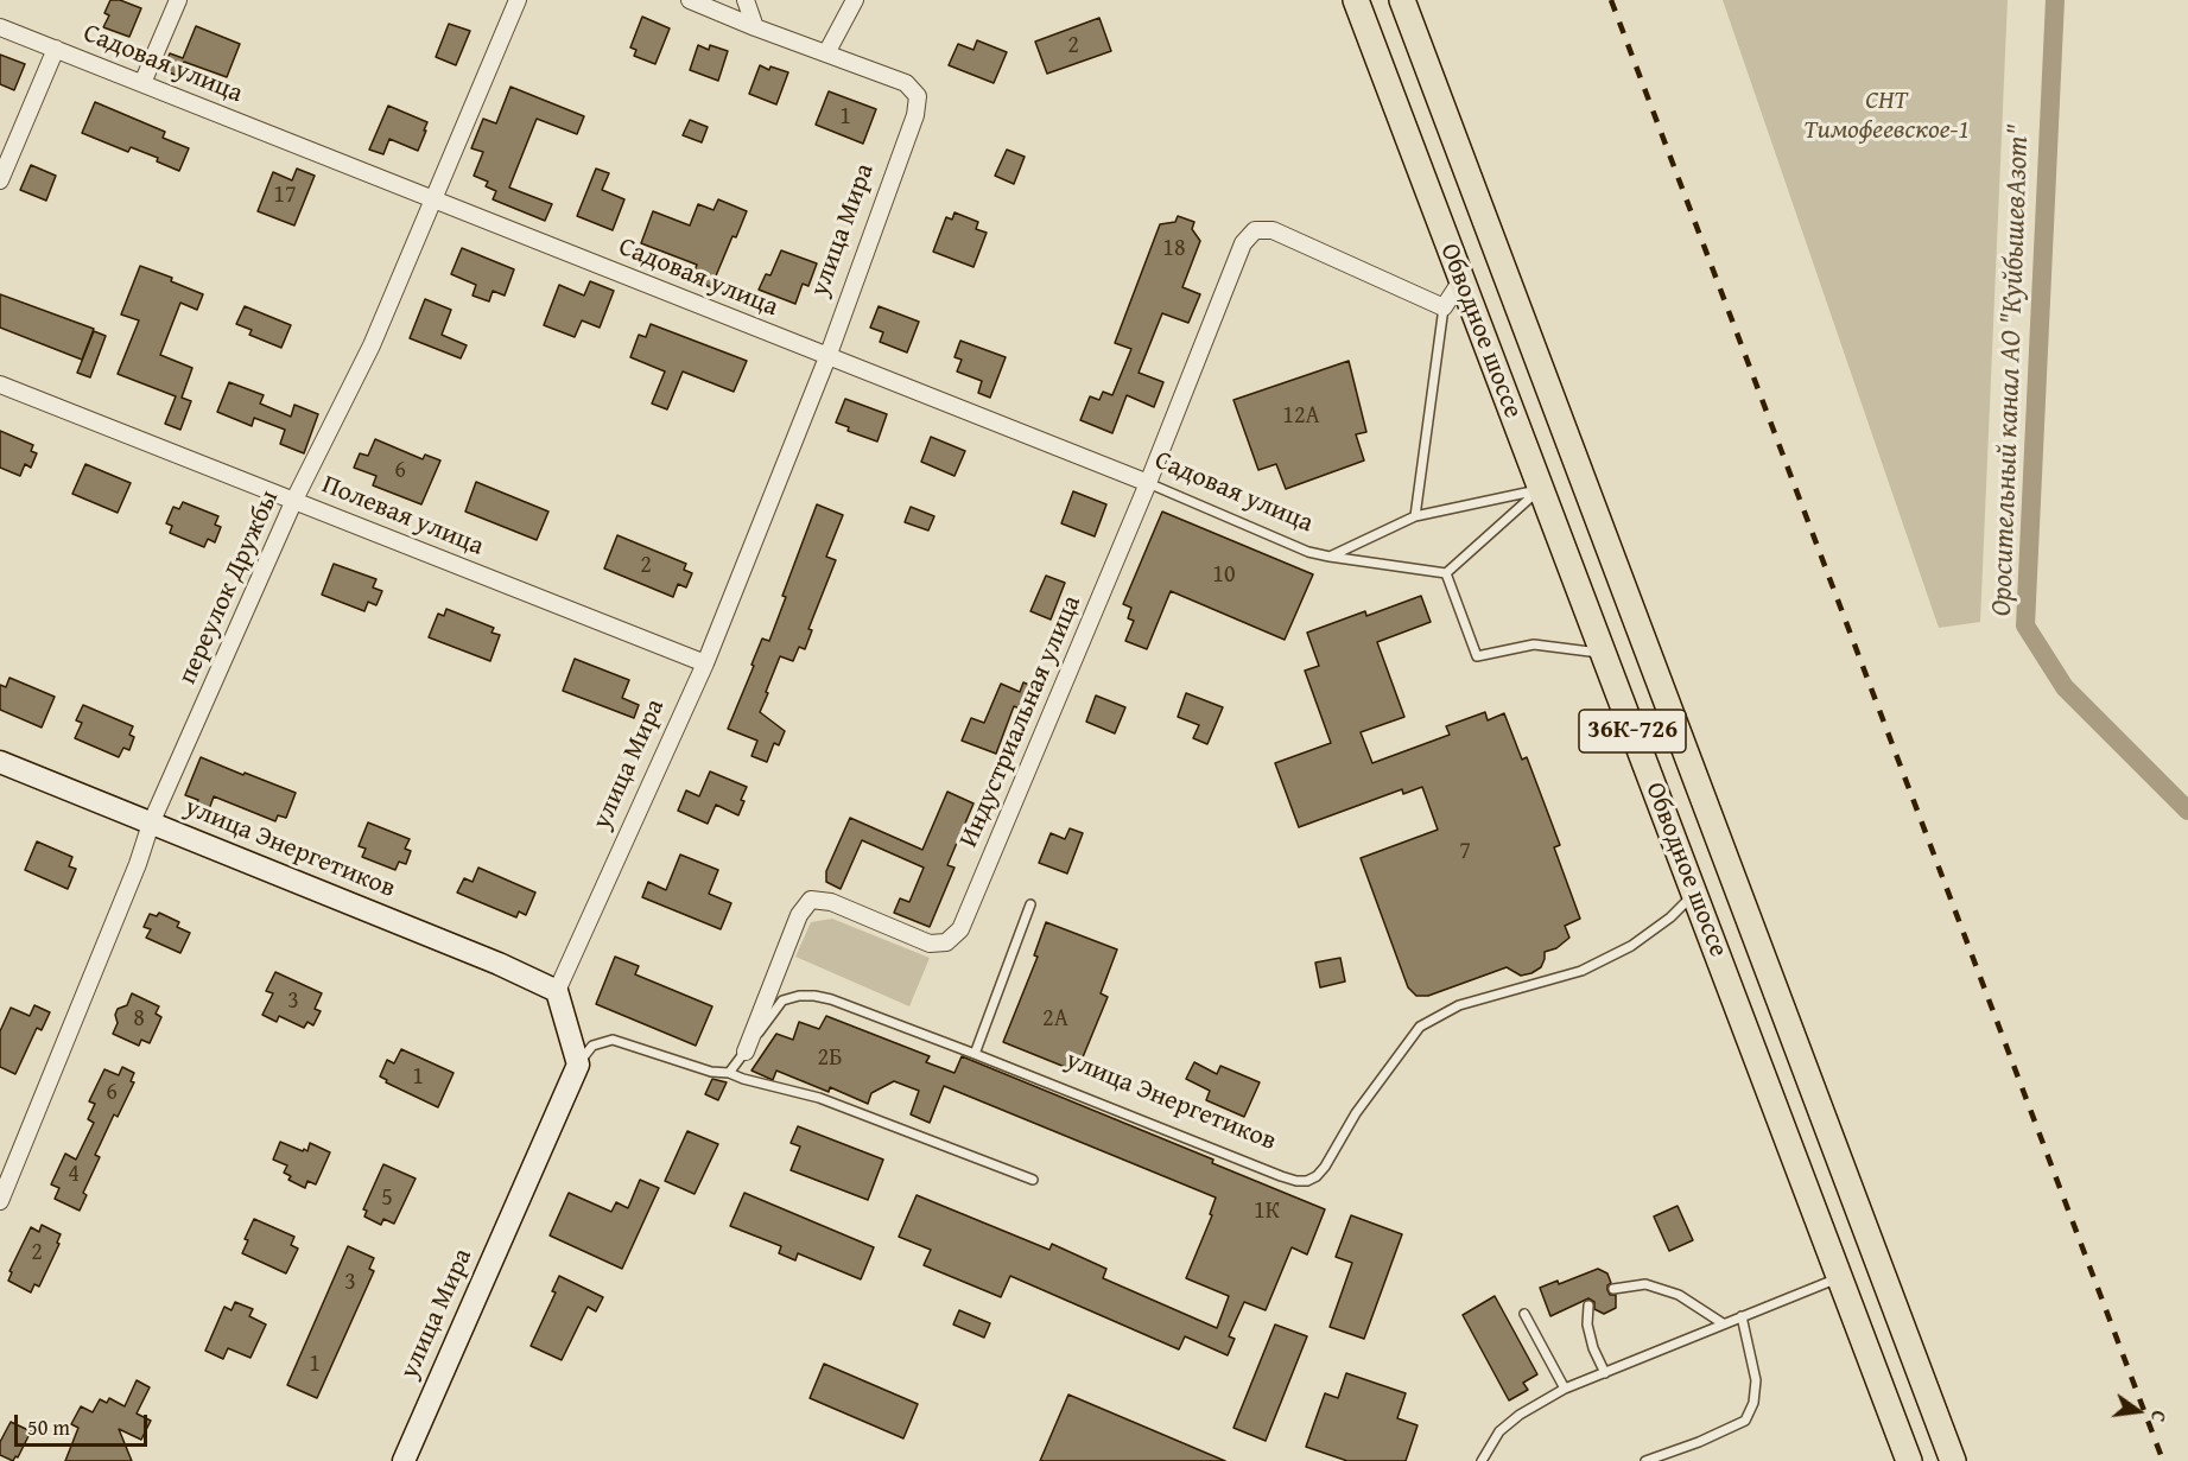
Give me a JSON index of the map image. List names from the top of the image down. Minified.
{"streets":{"main road":["Обводное шоссе","36К-726"],"street":["Садовая улица","улица Мира","Полевая улица","переулок Дружбы","Индустриальная улица","улица Энергетиков"]},"crossings":[["Садовая улица","улица Мира"],["Садовая улица","Обводное шоссе"],["Садовая улица","переулок Дружбы"],["Садовая улица","Индустриальная улица"],["улица Мира","Полевая улица"],["улица Мира","улица Энергетиков"],["Обводное шоссе","улица Энергетиков"],["Полевая улица","переулок Дружбы"],["переулок Дружбы","улица Энергетиков"],["Индустриальная улица","улица Энергетиков"]],"water":["Оросительный канал АО \"КуйбышевАзот\""],"parks":["СНТ Тимофеевское-1"],"house_numbers":["2","1","17","18","12А","6","2","10","7","3","8","2А","2Б","1","6","4","5","1К","2","3","1"],"scale_bar":"50 m","north":"right"}
